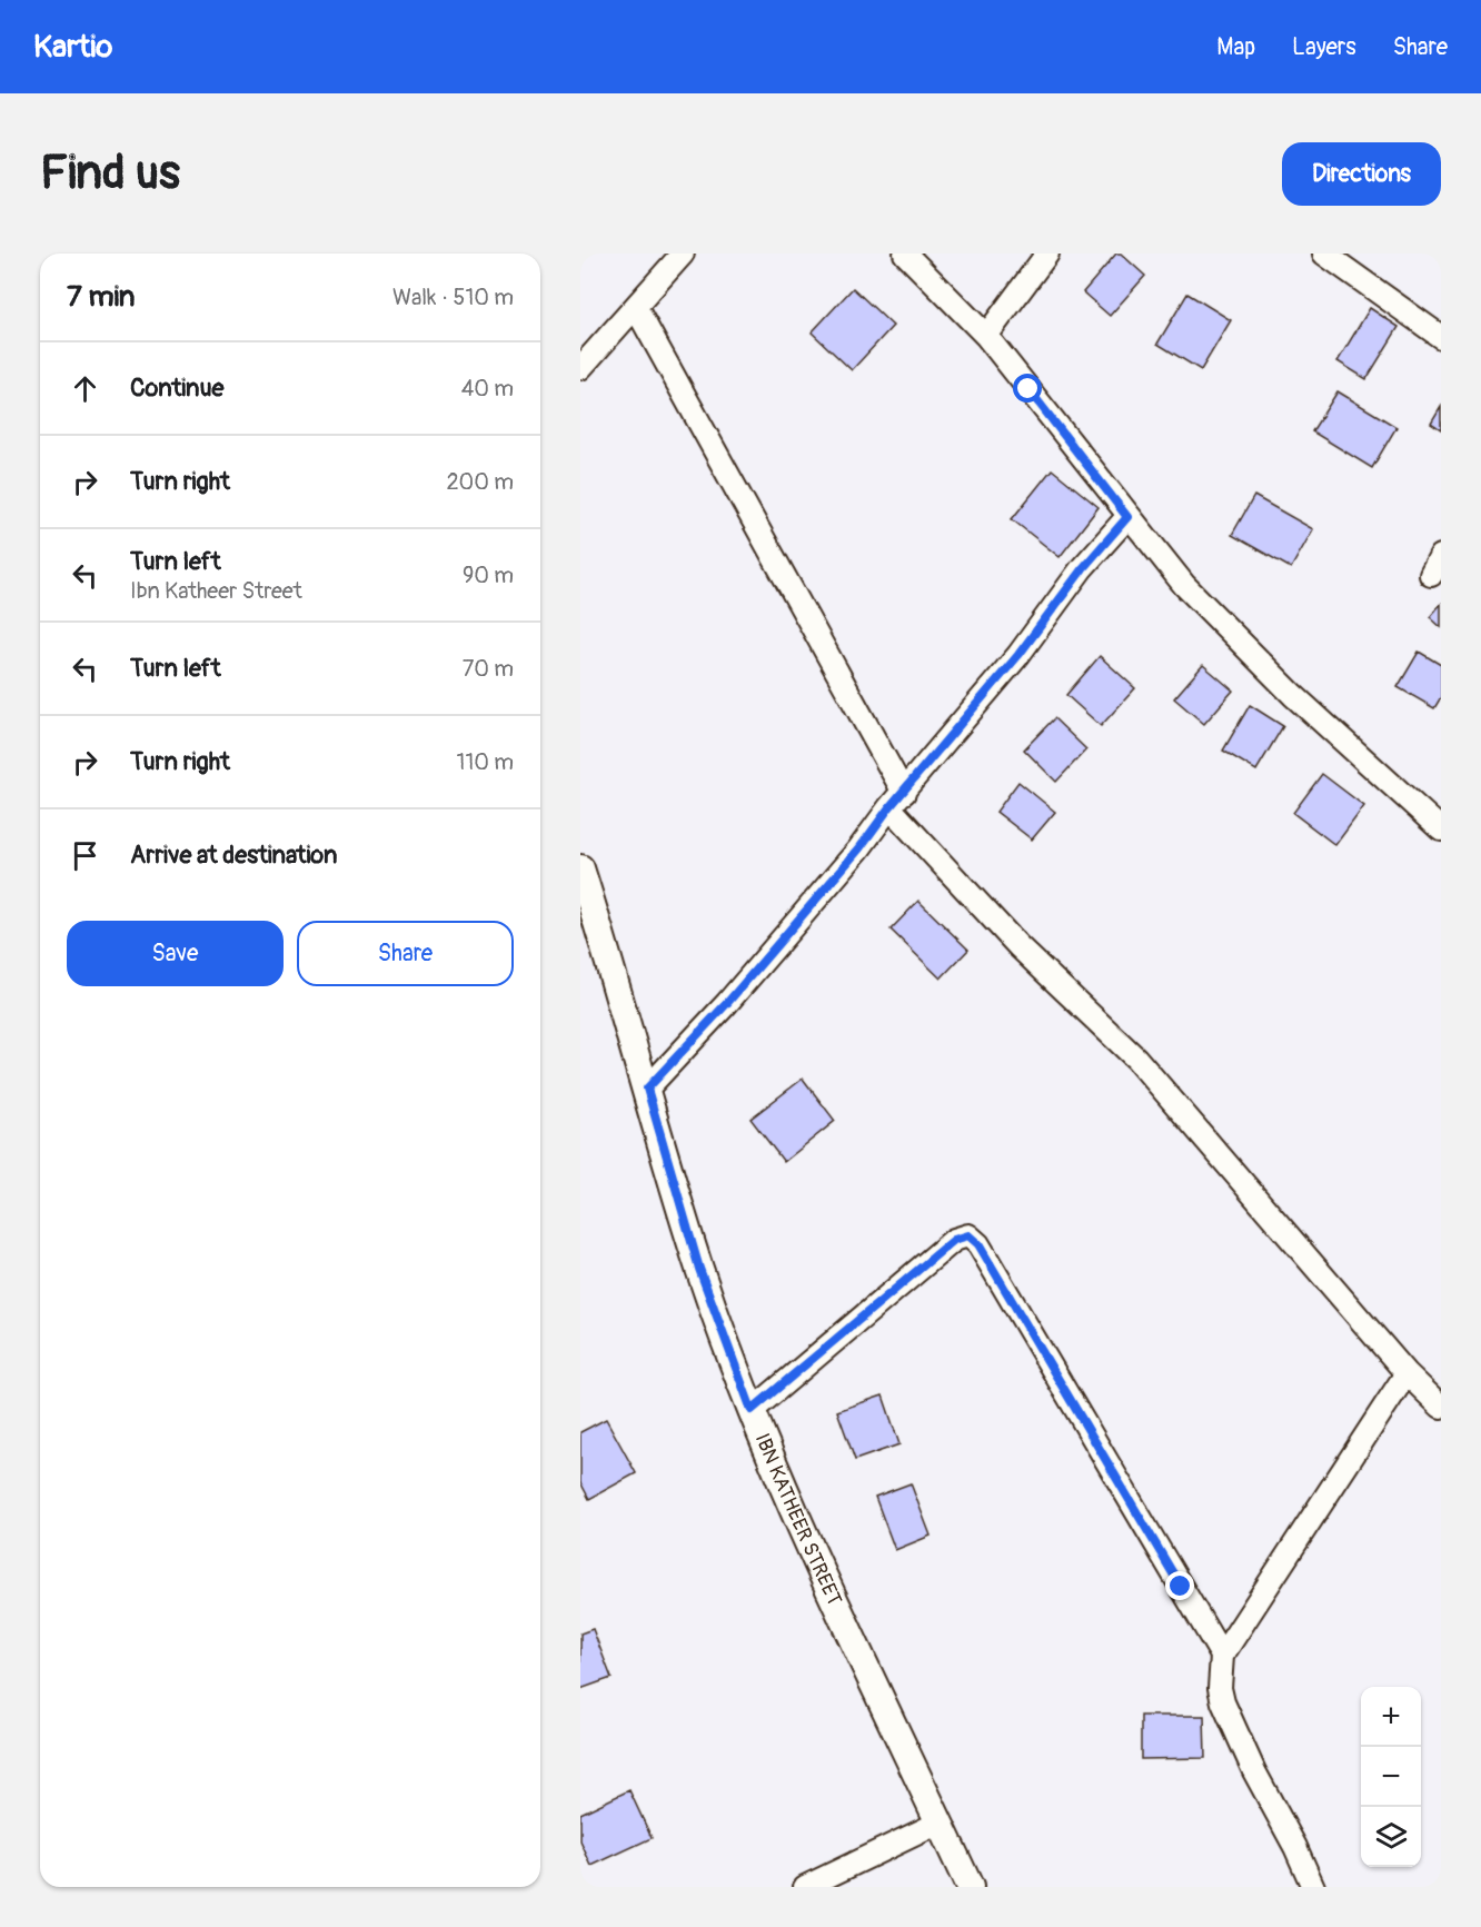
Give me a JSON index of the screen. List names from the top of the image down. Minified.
{"streets":{"street":["IBN KATHEER STREET"]},"page":{"header":"Kartio","nav":["Map","Layers","Share"],"buttons":["Directions",["Save","Share"]],"title":"Find us","heading":["7 min","Walk · 510 m"],"list":[["Continue","40 m"],["Turn right","200 m"],["Turn left","Ibn Katheer Street","90 m"],["Turn left","70 m"],["Turn right","110 m"],"Arrive at destination"],"map_buttons":["+","−"]}}
